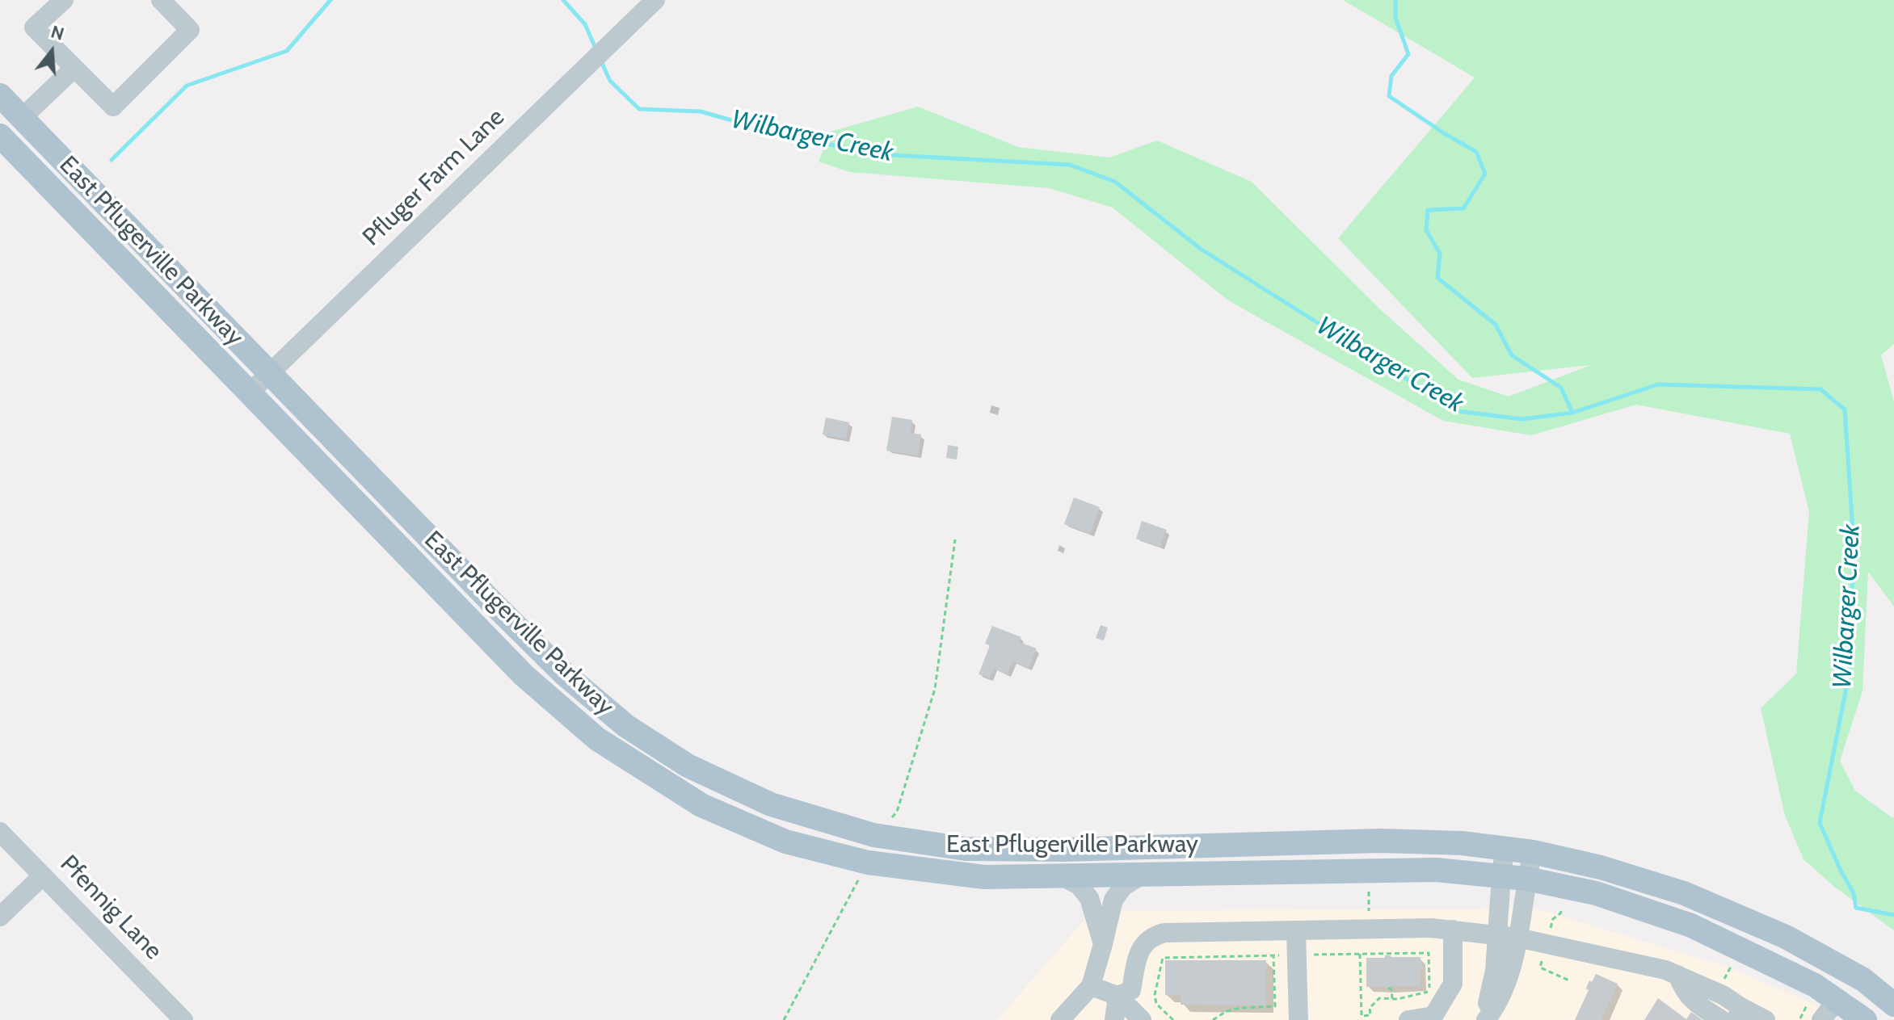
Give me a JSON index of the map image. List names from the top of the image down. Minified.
{"streets":{"main road":["East Pflugerville Parkway"],"street":["Pfluger Farm Lane","Pfennig Lane"]},"crossings":[["Pfluger Farm Lane","East Pflugerville Parkway"]],"water":["Wilbarger Creek"],"north":"top"}
